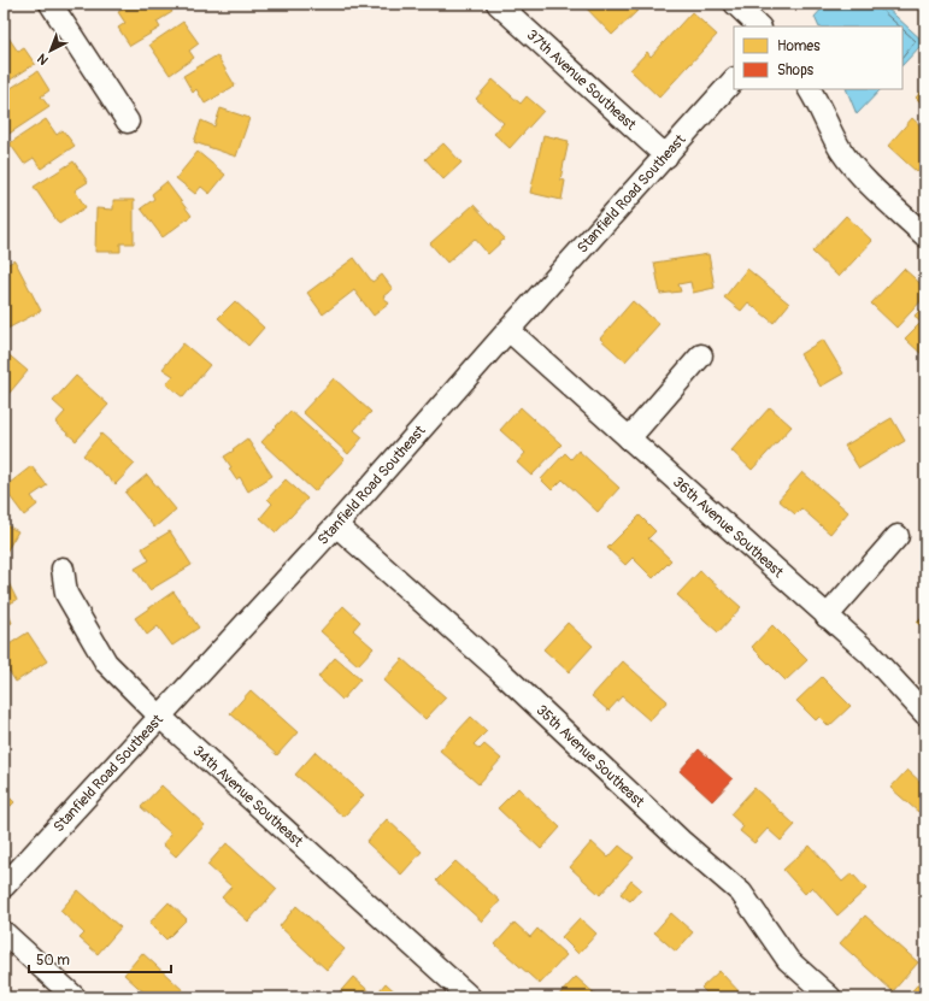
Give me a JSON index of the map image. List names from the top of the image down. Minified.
{"streets":{"street":["37th Avenue Southeast","Stanfield Road Southeast","36th Avenue Southeast","35th Avenue Southeast","34th Avenue Southeast"]},"crossings":[["37th Avenue Southeast","Stanfield Road Southeast"],["Stanfield Road Southeast","36th Avenue Southeast"],["Stanfield Road Southeast","35th Avenue Southeast"],["Stanfield Road Southeast","34th Avenue Southeast"]],"legend":["Homes","Shops"],"scale_bar":"50 m","north":"bottom left"}
